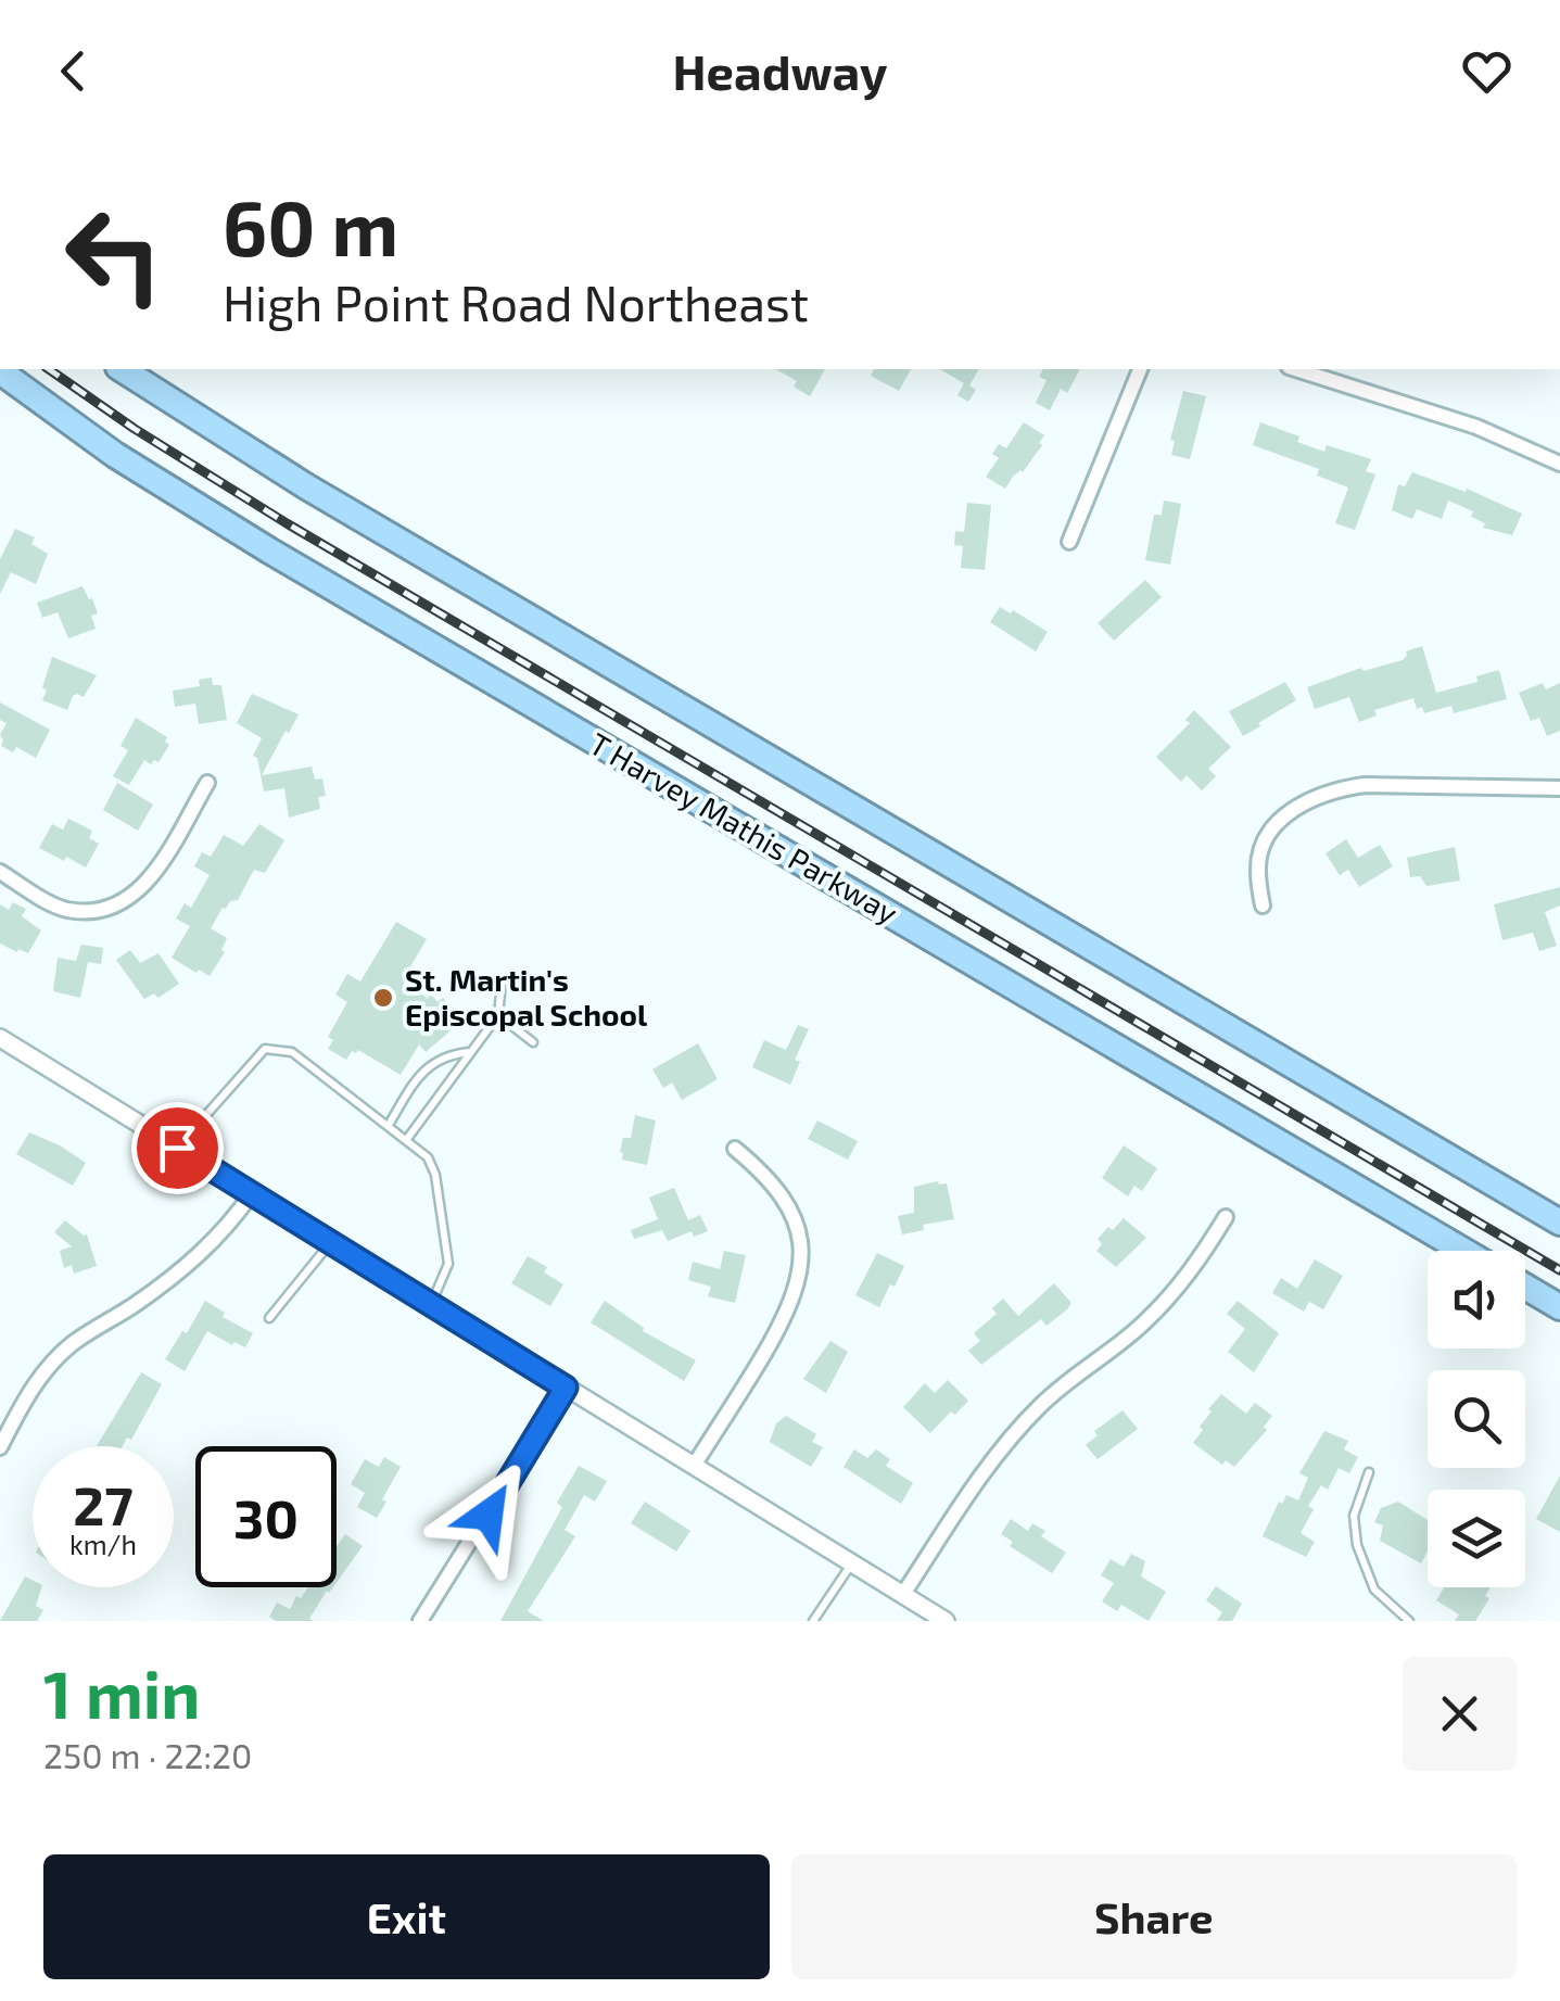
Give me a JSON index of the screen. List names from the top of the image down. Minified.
{"streets":{"highway":["T Harvey Mathis Parkway"]},"places":["St. Martin's Episcopal School"],"page":{"header":"Headway","turn":["60 m","High Point Road Northeast"],"speed":"27 km/h","limit":"30","heading":["1 min","250 m · 22:20"],"buttons":["Exit","Share"]}}
